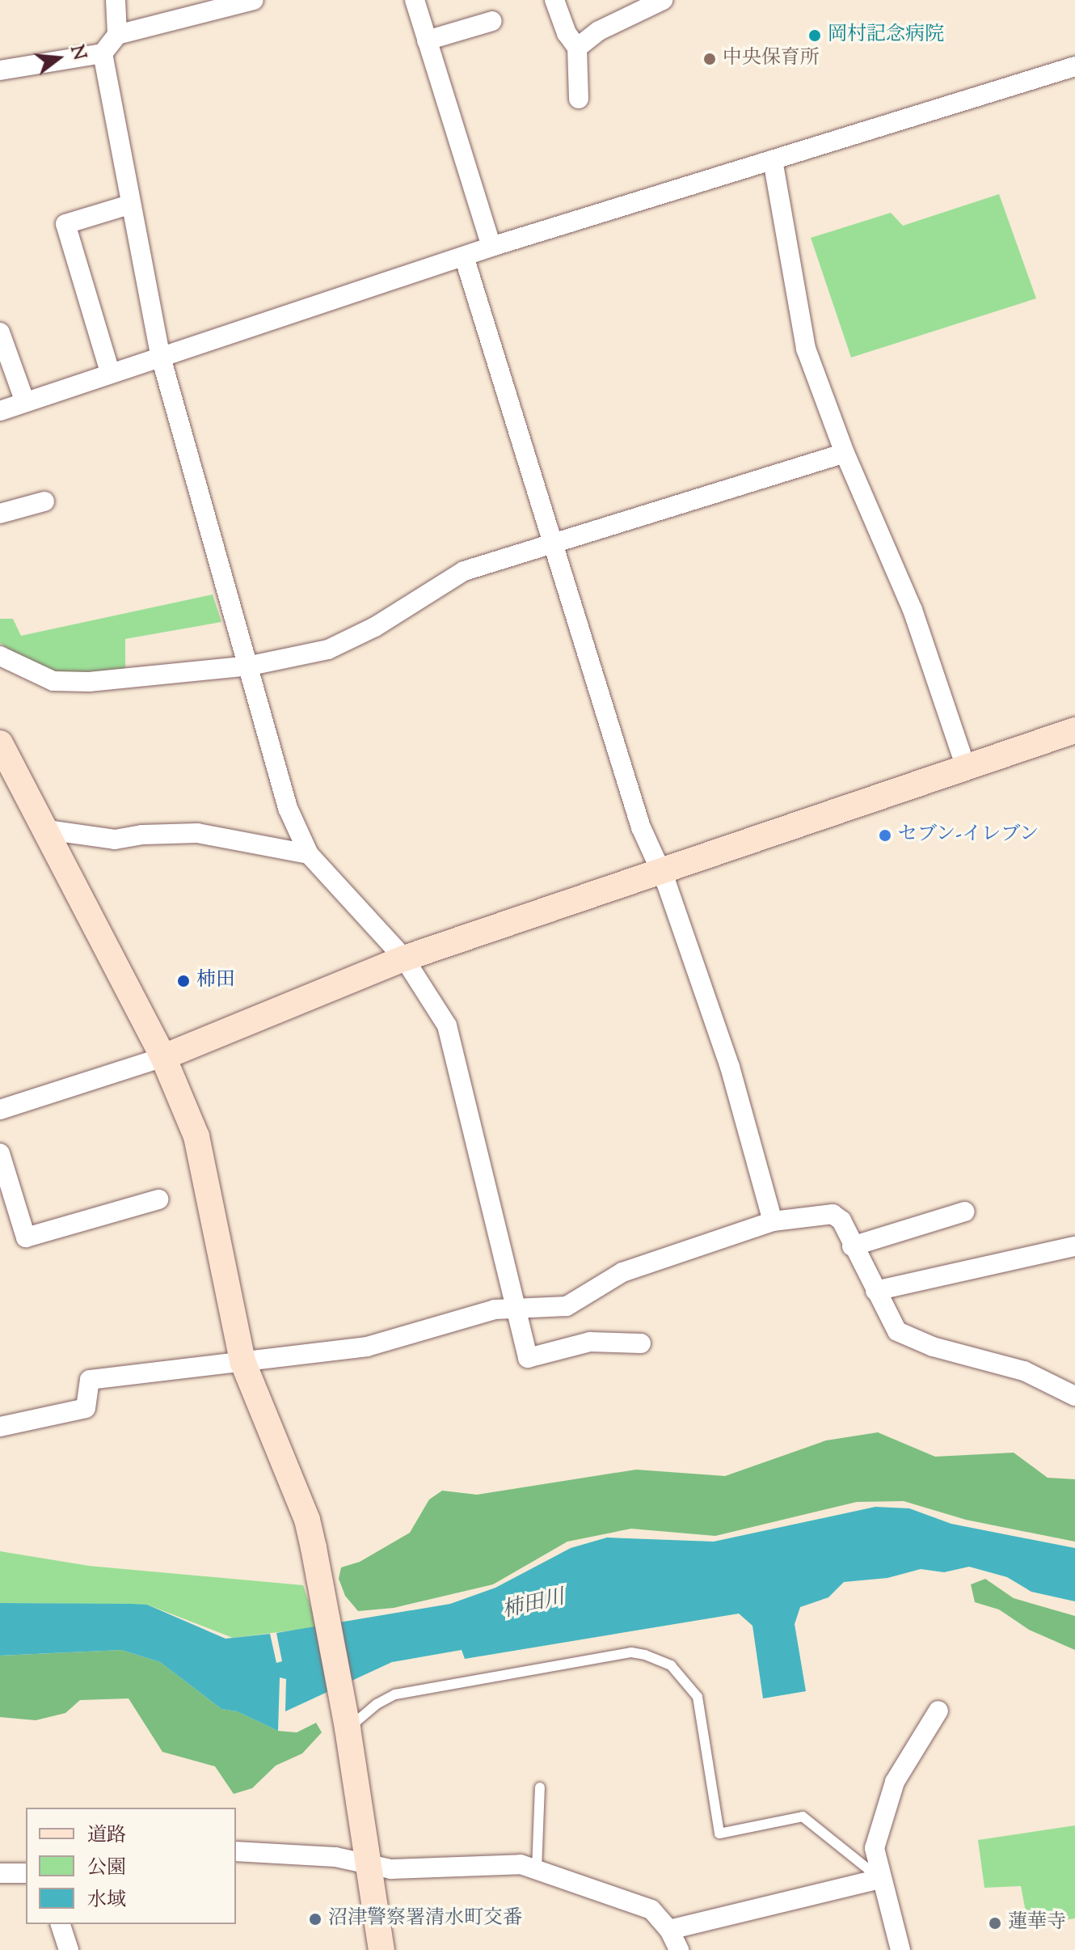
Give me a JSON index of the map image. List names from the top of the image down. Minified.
{"water":["柿田川"],"places":["岡村記念病院","中央保育所","セブン-イレブン","柿田","沼津警察署清水町交番","蓮華寺"],"legend":["道路","公園","水域"],"north":"right"}
